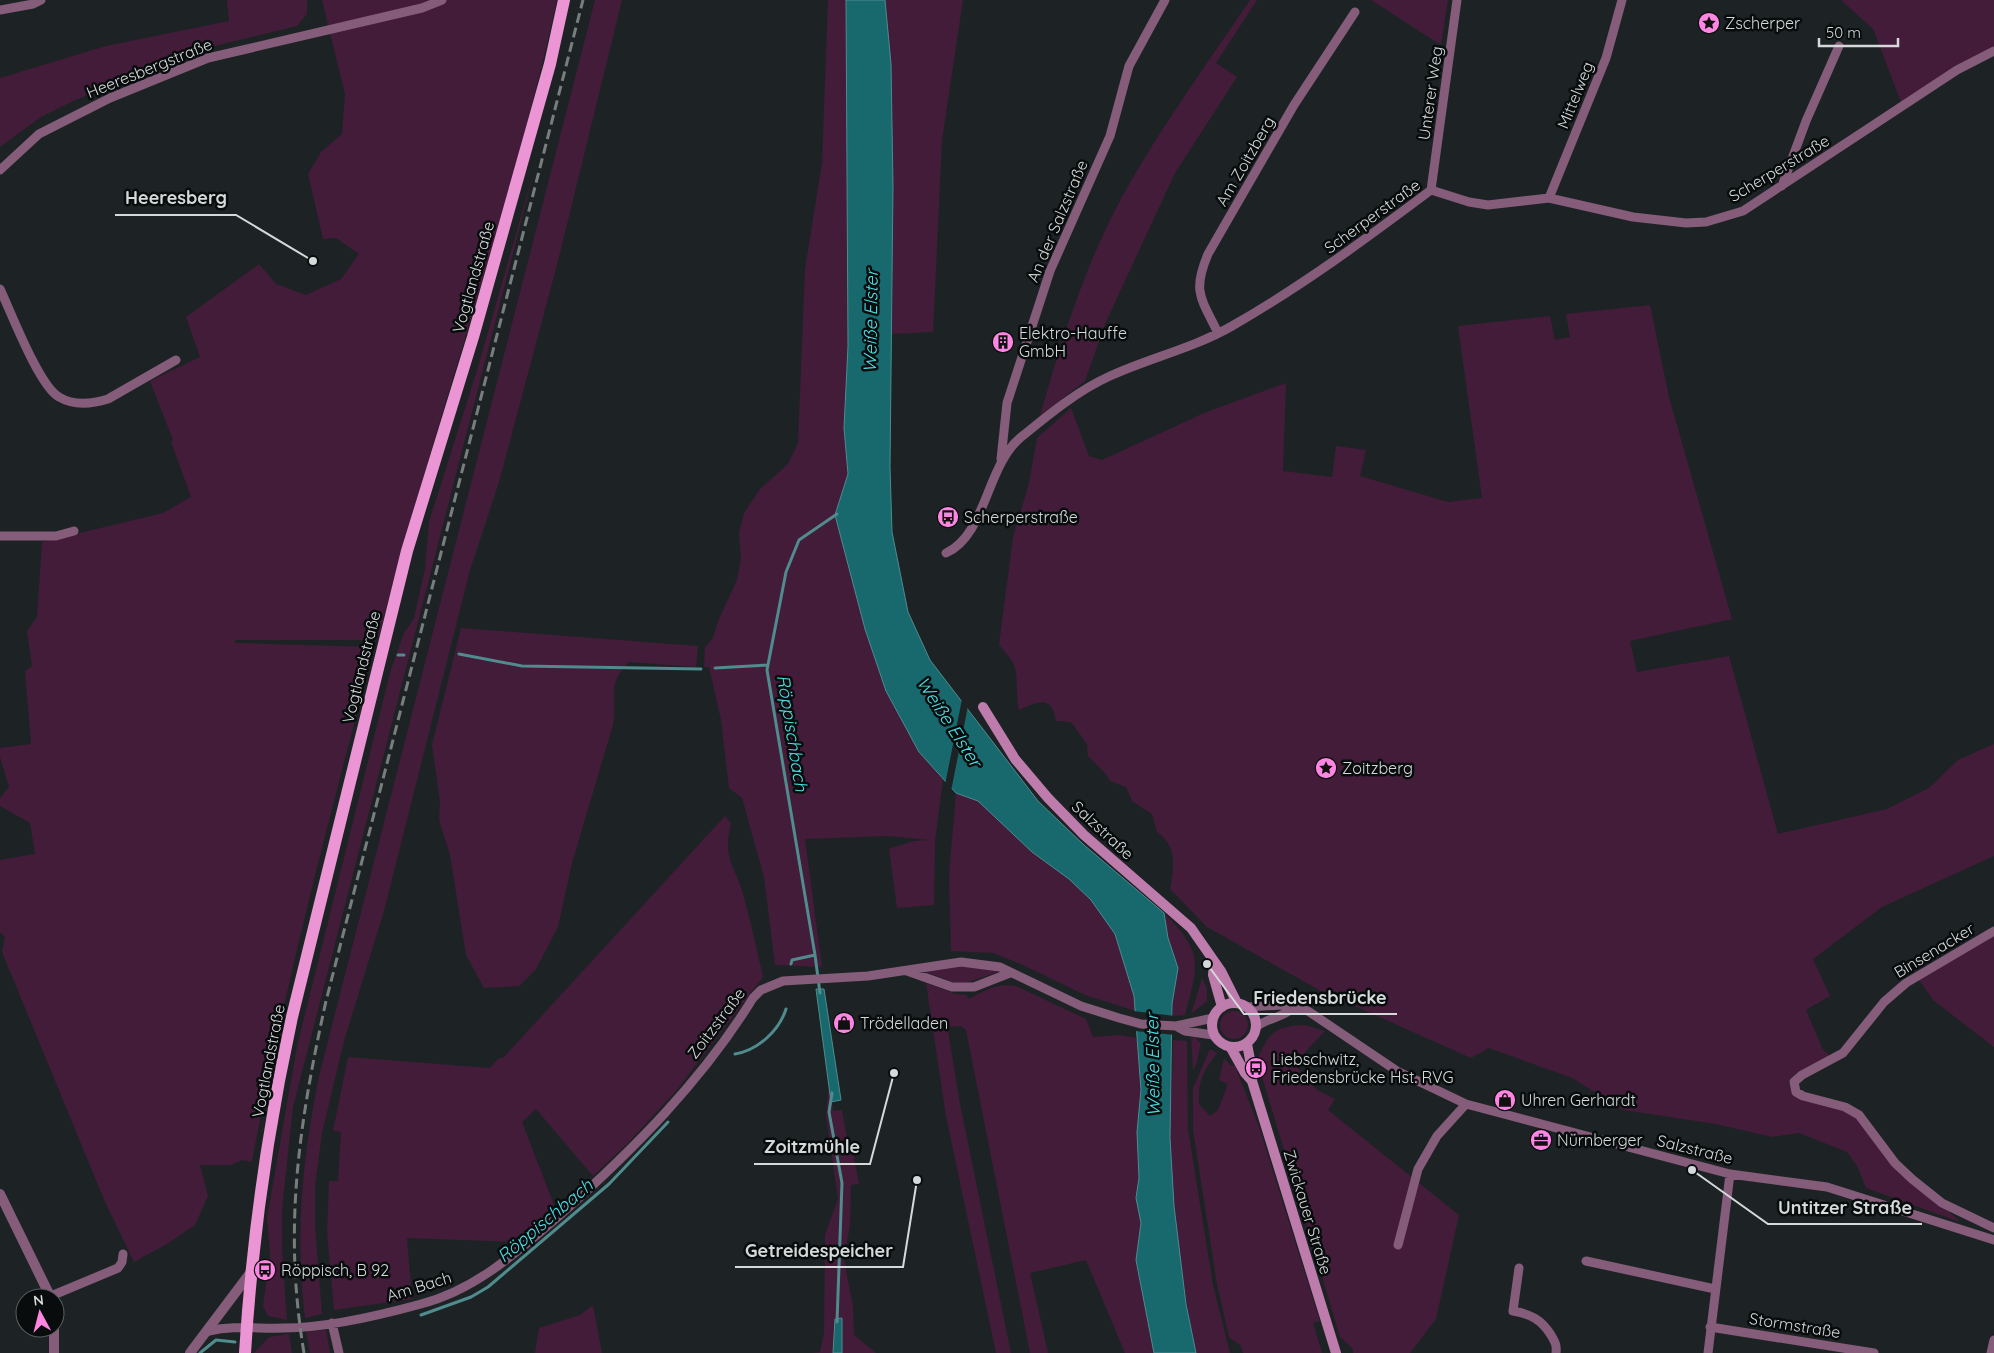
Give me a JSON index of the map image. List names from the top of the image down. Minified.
{"streets":{"main road":["Vogtlandstraße","Salzstraße","Zwickauer Straße"],"street":["Heeresbergstraße","Unterer Weg","Mittelweg","Am Zoitzberg","Scherperstraße","An der Salzstraße","Binsenacker","Zoitzstraße","Am Bach","Stormstraße"]},"crossings":[["Unterer Weg","Scherperstraße"],["Mittelweg","Scherperstraße"],["Am Zoitzberg","Scherperstraße"],["Scherperstraße","An der Salzstraße"],["Vogtlandstraße","Am Bach"],["Salzstraße","Zoitzstraße"],["Salzstraße","Zwickauer Straße"],["Zoitzstraße","Zwickauer Straße"],["Zoitzstraße","Am Bach"]],"water":["Weiße Elster","Röppischbach"],"places":{"place":["Zscherper","Zoitzberg"],"other":["Heeresberg","Friedensbrücke","Zoitzmühle","Untitzer Straße","Getreidespeicher"],"building":["Elektro-Hauffe GmbH"],"bus stop":["Scherperstraße","Liebschwitz, Friedensbrücke Hst. RVG","Röppisch, B 92"],"shop":["Trödelladen","Uhren Gerhardt"],"office":["Nürnberger"]},"scale_bar":"50 m","north":"top"}
